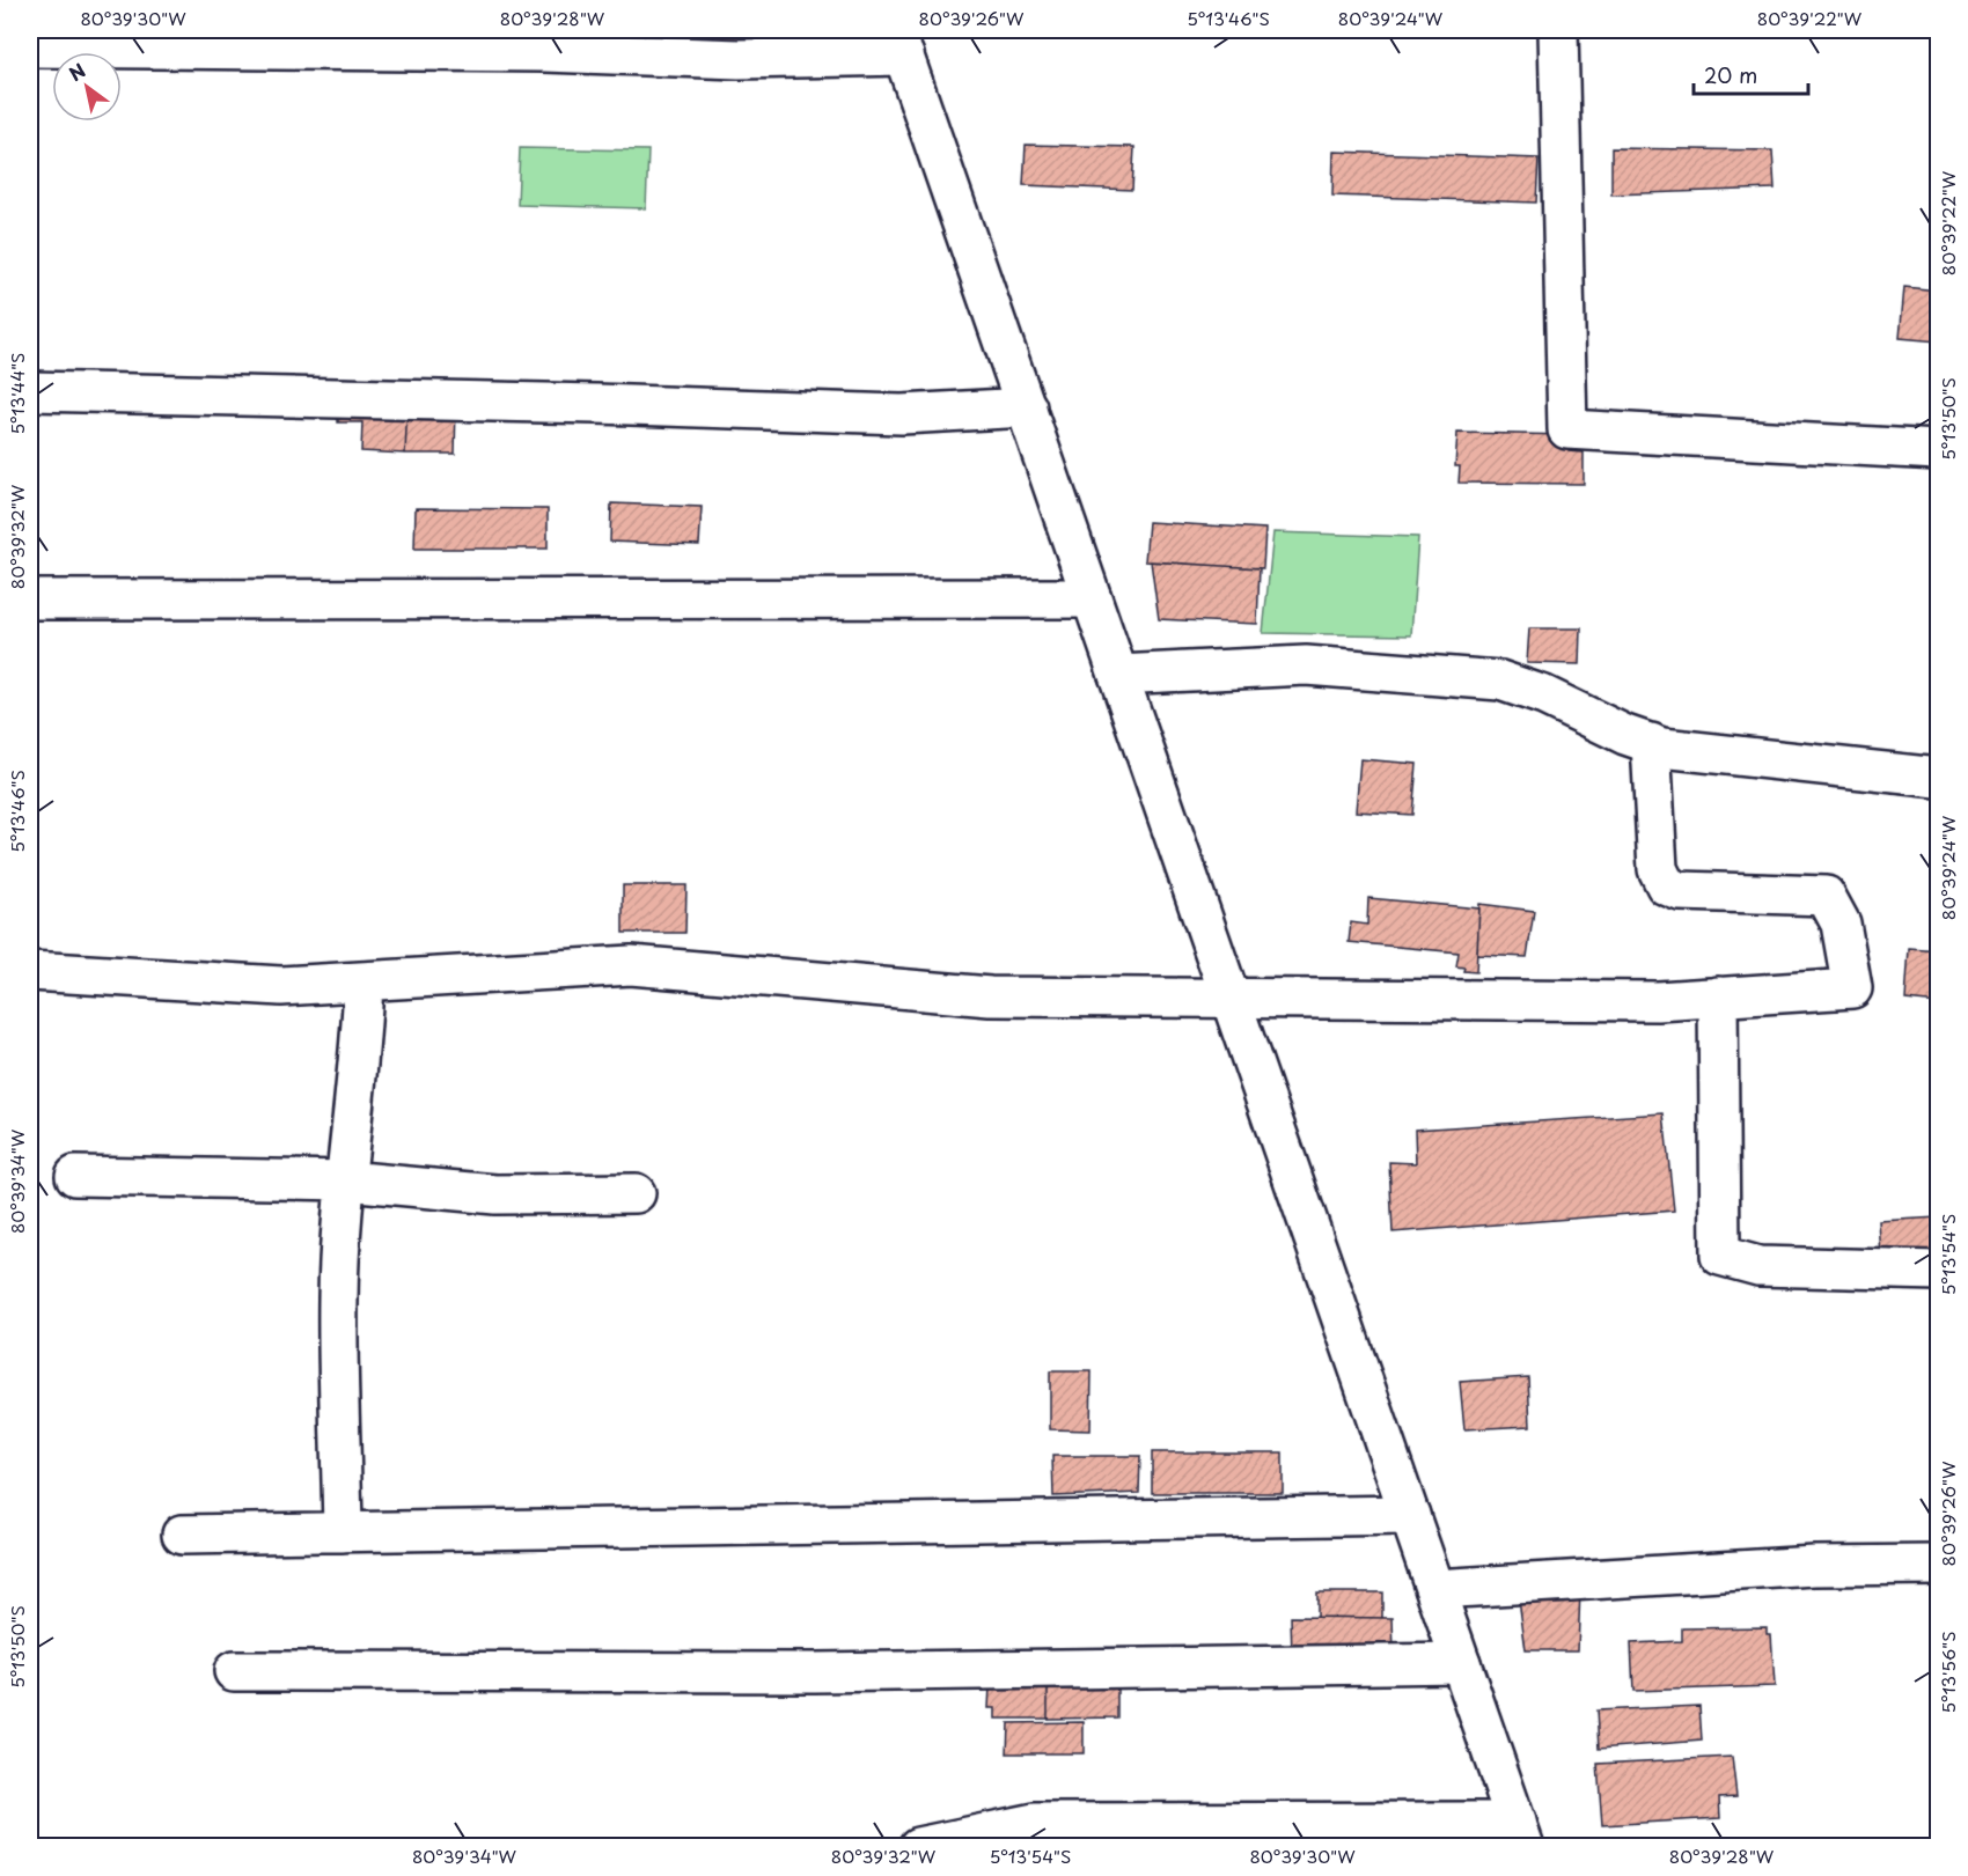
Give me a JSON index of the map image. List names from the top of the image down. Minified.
{"scale_bar":"20 m","north":"top left","coordinates":["80°39'30\"W","80°39'28\"W","80°39'26\"W","5°13'46\"S","80°39'24\"W","80°39'22\"W","5°13'44\"S","5°13'50\"S","80°39'32\"W","80°39'34\"W","5°13'54\"S","5°13'56\"S"]}
